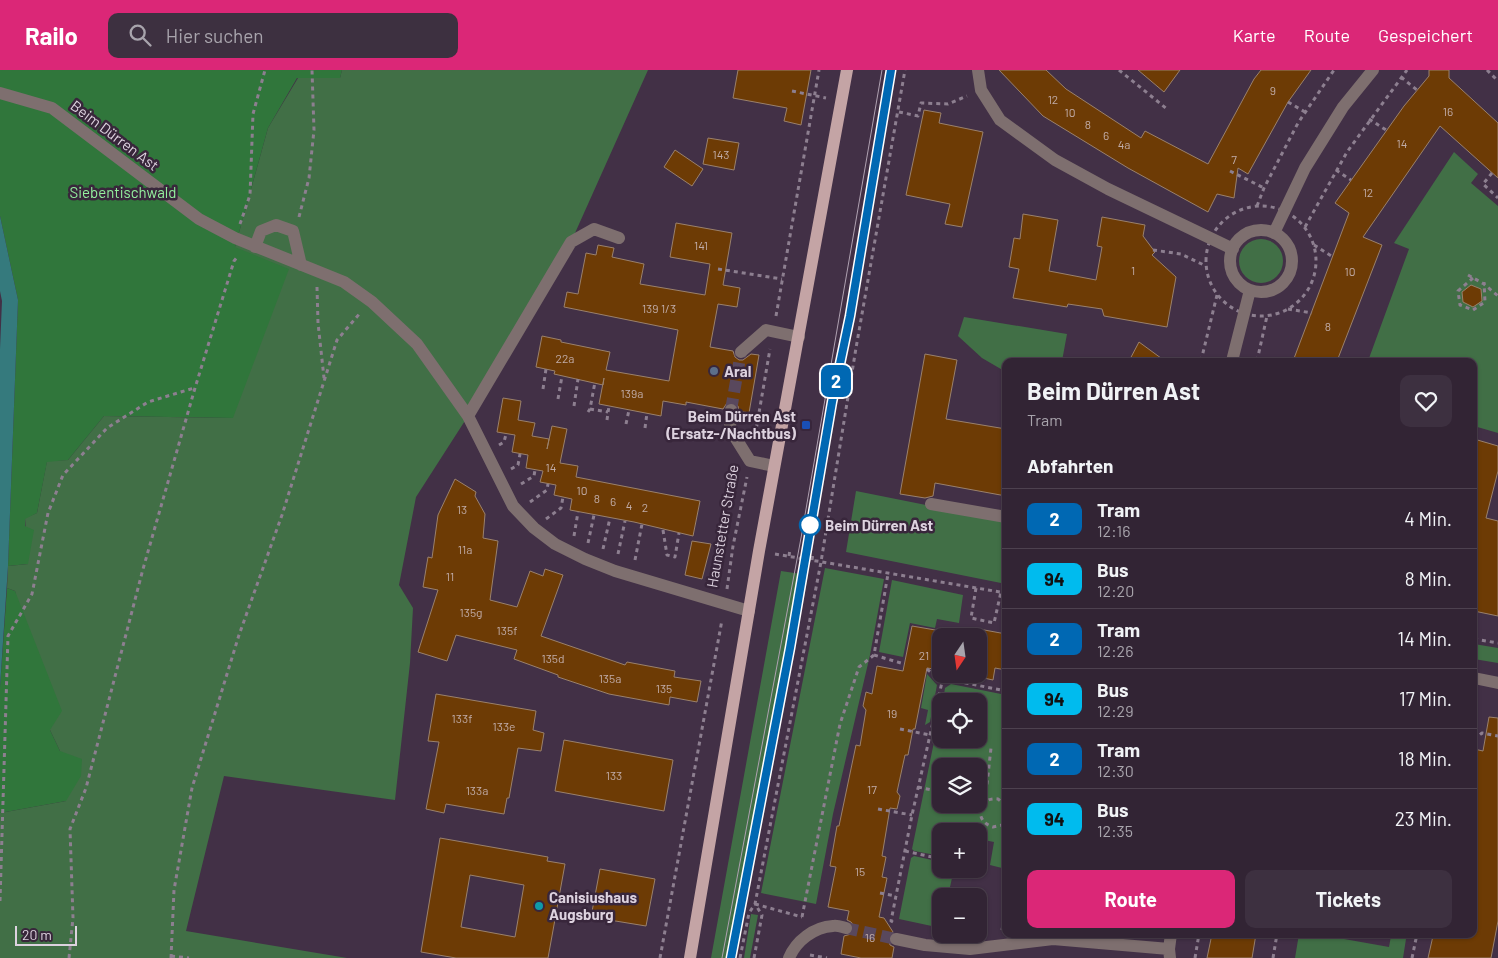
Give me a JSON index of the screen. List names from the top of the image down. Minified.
{"streets":{"street":["Beim Dürren Ast"],"path":["Haunstetter Straße"]},"crossings":[["Beim Dürren Ast","Haunstetter Straße"]],"parks":["Siebentischwald"],"places":{"other":["Aral","Beim Dürren Ast","Canisiushaus Augsburg"],"transit":["Beim Dürren Ast (Ersatz-/Nachtbus)"]},"lines":["tram line 2"],"house_numbers":["9","12","16","10","8","6","14","4a","143","7","12","141","1","10","139 1/3","8","22a","139a","14","10","8","6","4","2","13","11a","11","135g","135f","21","135d","135a","135","19","133f","133e","133","17","133a","15","16"],"scale_bar":"20 m","north":"bottom","page":{"header":"Railo","search":"Hier suchen","nav":["Karte","Route","Gespeichert"],"on_map":"2","heading":[["Beim Dürren Ast","Tram"],"Abfahrten"],"list":[{"mark":"2","name":"Tram","note":"12:16","value":"4 Min."},{"mark":"94","name":"Bus","note":"12:20","value":"8 Min."},{"mark":"2","name":"Tram","note":"12:26","value":"14 Min."},{"mark":"94","name":"Bus","note":"12:29","value":"17 Min."},{"mark":"2","name":"Tram","note":"12:30","value":"18 Min."},{"mark":"94","name":"Bus","note":"12:35","value":"23 Min."}],"map_buttons":["+","−"],"buttons":["Route","Tickets"],"scale":"20 m"}}
